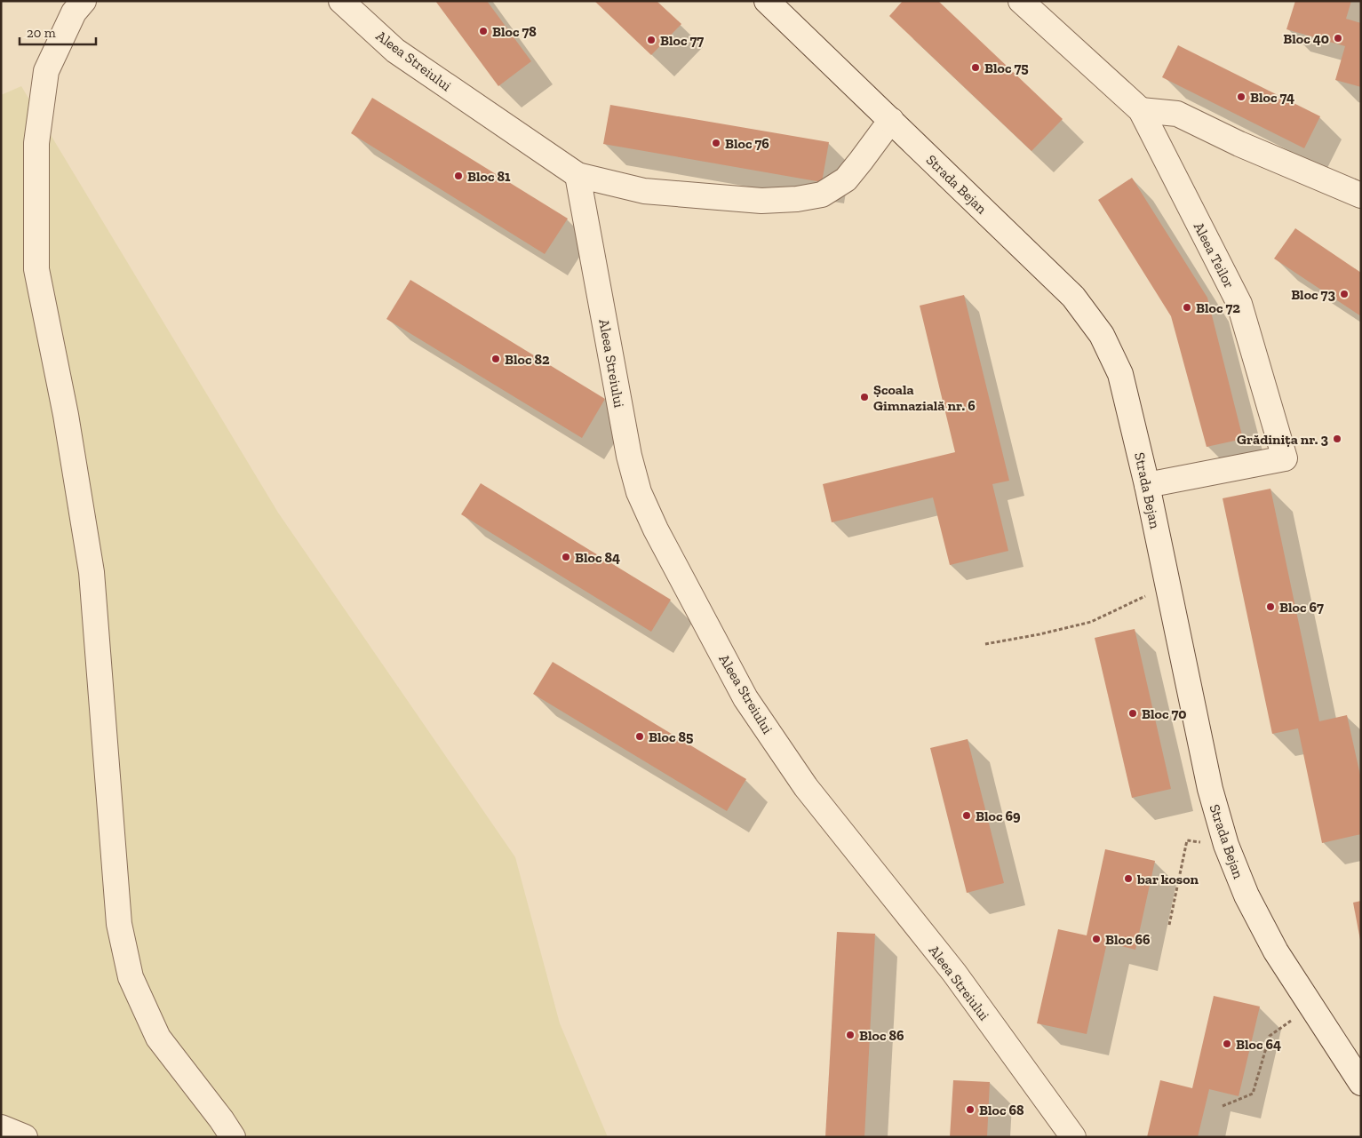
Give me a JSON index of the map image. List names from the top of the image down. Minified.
{"streets":{"street":["Aleea Streiului","Strada Bejan","Aleea Teilor"]},"crossings":[["Aleea Streiului","Strada Bejan"],["Strada Bejan","Aleea Teilor"]],"places":["Bloc 78","Bloc 40","Bloc 77","Bloc 75","Bloc 74","Bloc 76","Bloc 81","Bloc 73","Bloc 72","Bloc 82","Școala Gimnazială nr. 6","Grădinița nr. 3","Bloc 84","Bloc 67","Bloc 70","Bloc 85","Bloc 69","bar koson","Bloc 66","Bloc 86","Bloc 64","Bloc 68"],"scale_bar":"20 m"}
